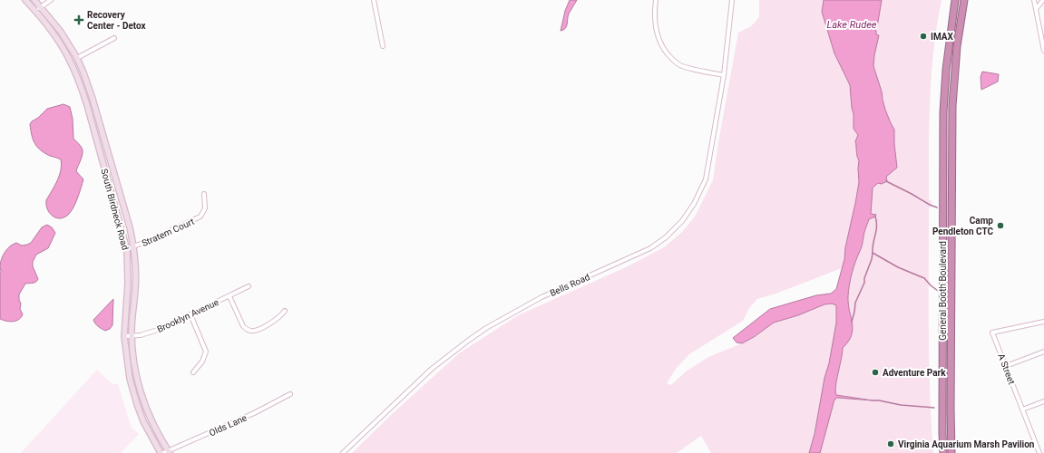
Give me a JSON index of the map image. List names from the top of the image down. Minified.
{"streets":{"highway":["General Booth Boulevard"],"main road":["South Birdneck Road"],"street":["Stratem Court","Bells Road","Brooklyn Avenue","A Street","Olds Lane"]},"crossings":[["South Birdneck Road","Stratem Court"],["South Birdneck Road","Brooklyn Avenue"],["South Birdneck Road","Olds Lane"]],"water":["Lake Rudee"],"places":{"health":["Recovery Center - Detox"],"other":["IMAX","Camp Pendleton CTC","Adventure Park","Virginia Aquarium Marsh Pavilion"]}}
